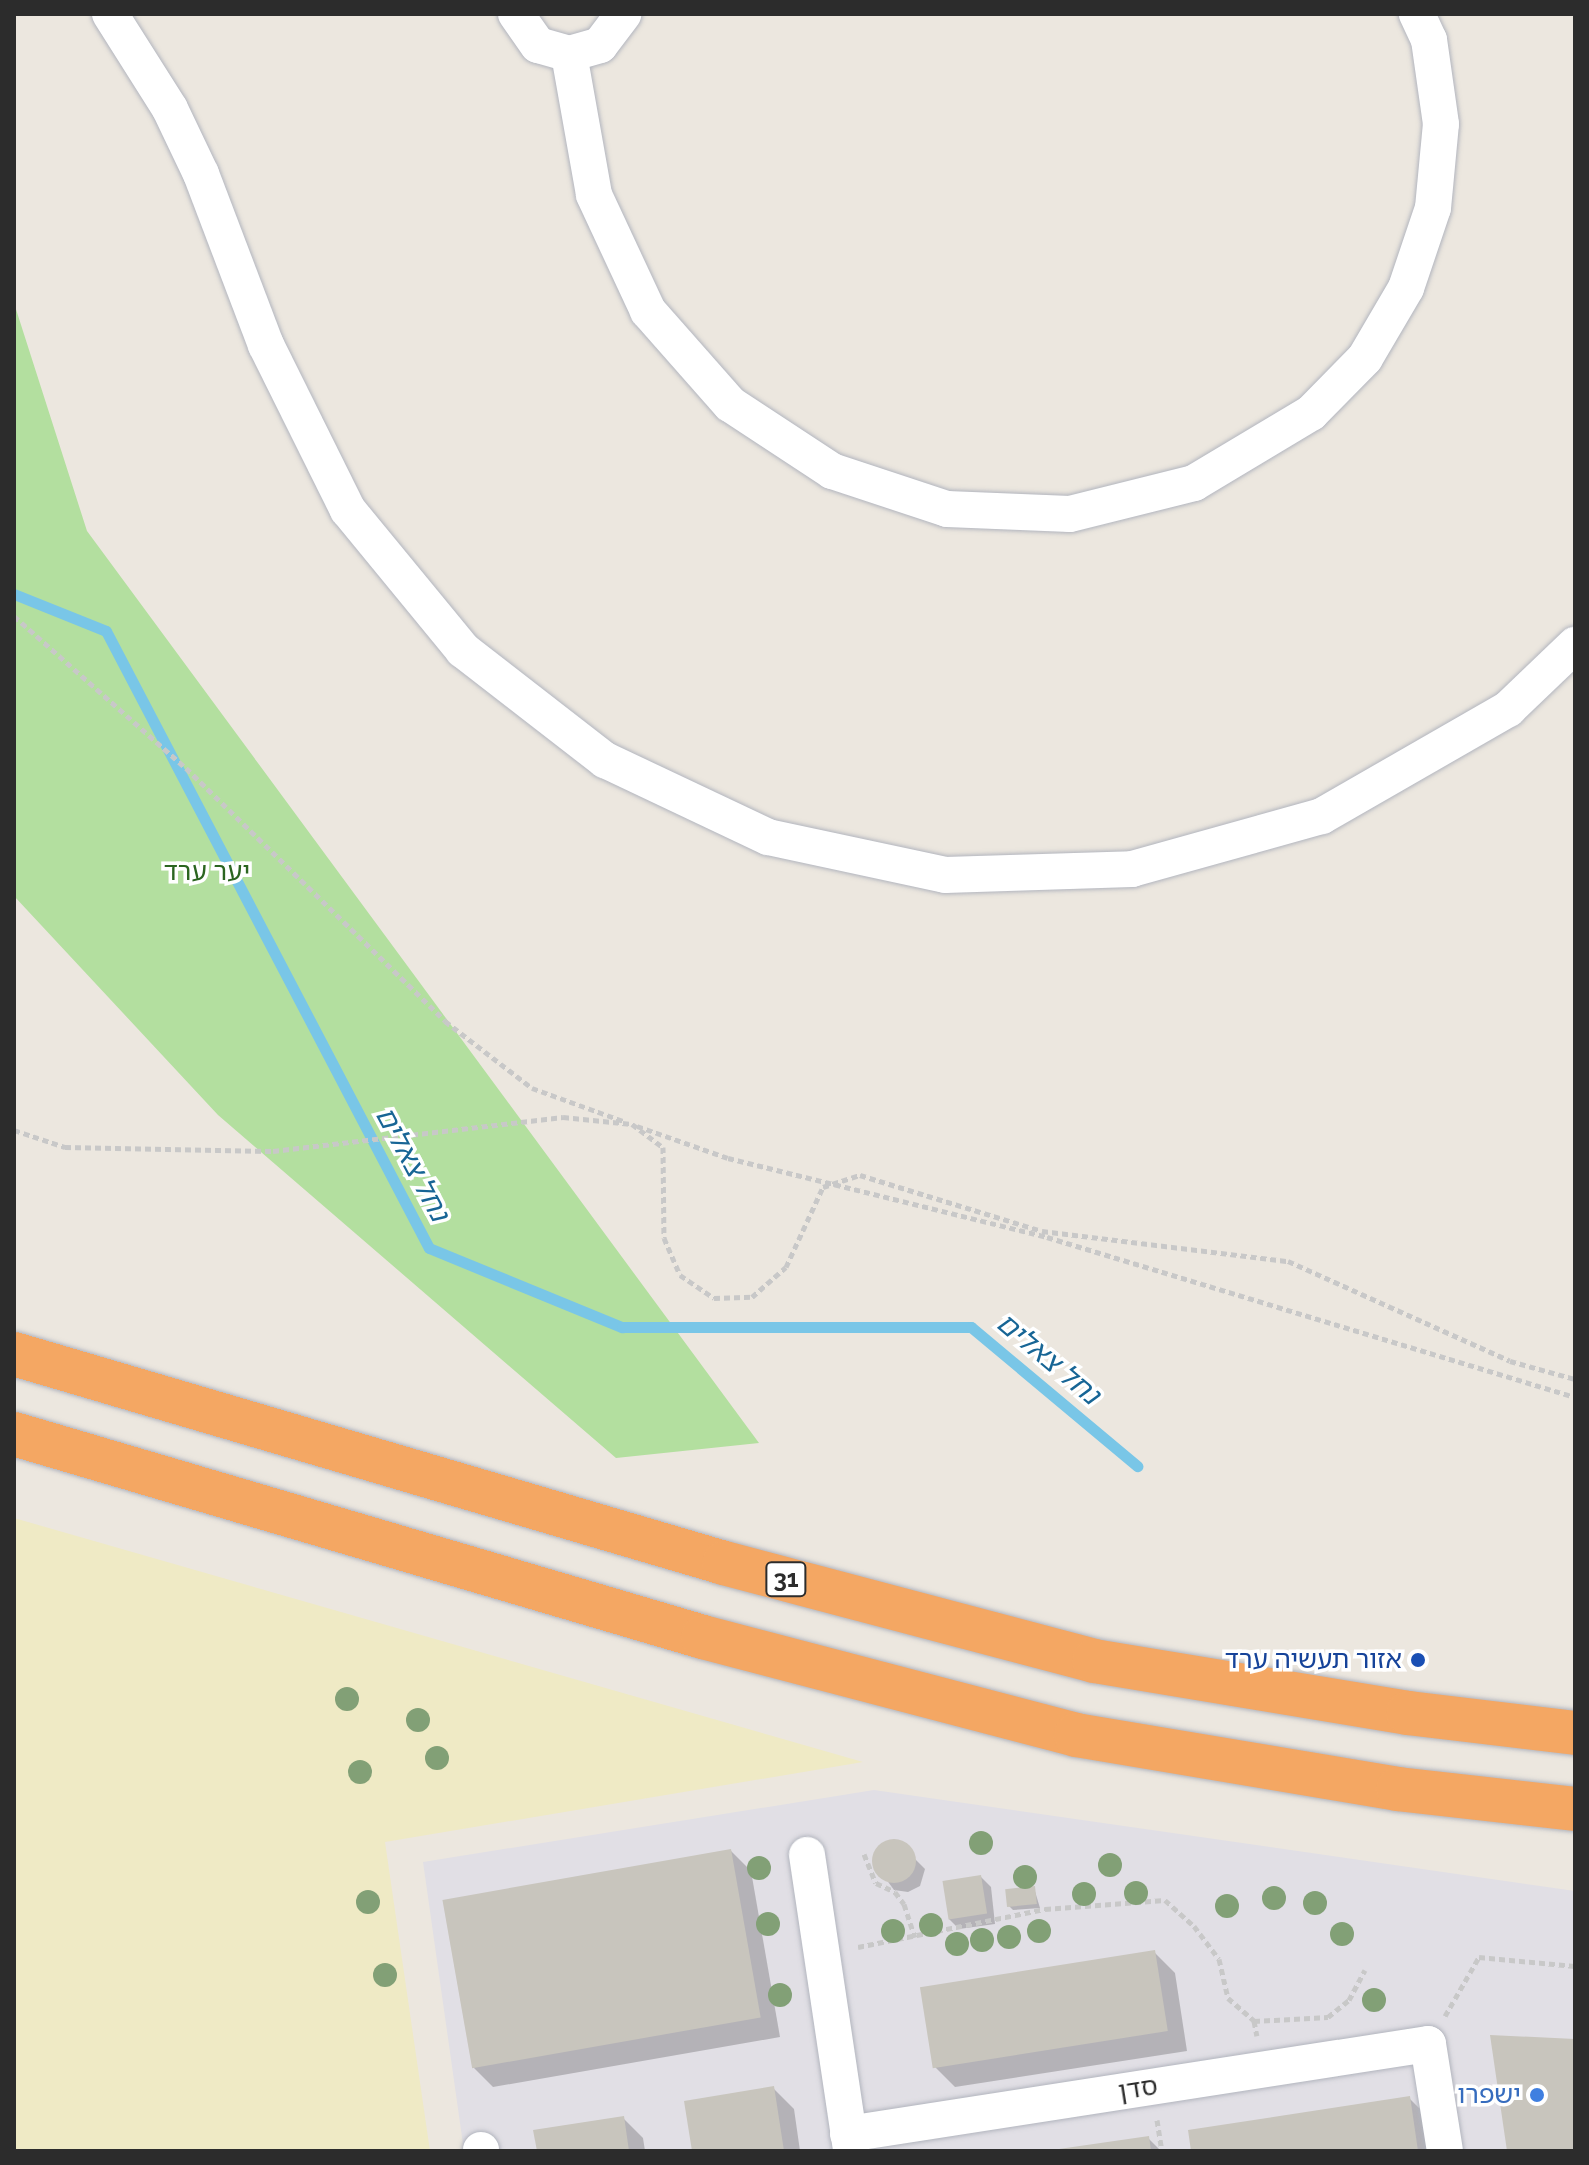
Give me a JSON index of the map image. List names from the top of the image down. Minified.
{"streets":{"highway":["31"],"street":["סדן"]},"water":["נחל צאלים"],"parks":["יער ערד"],"places":["אזור תעשיה ערד","ישפרו"]}
